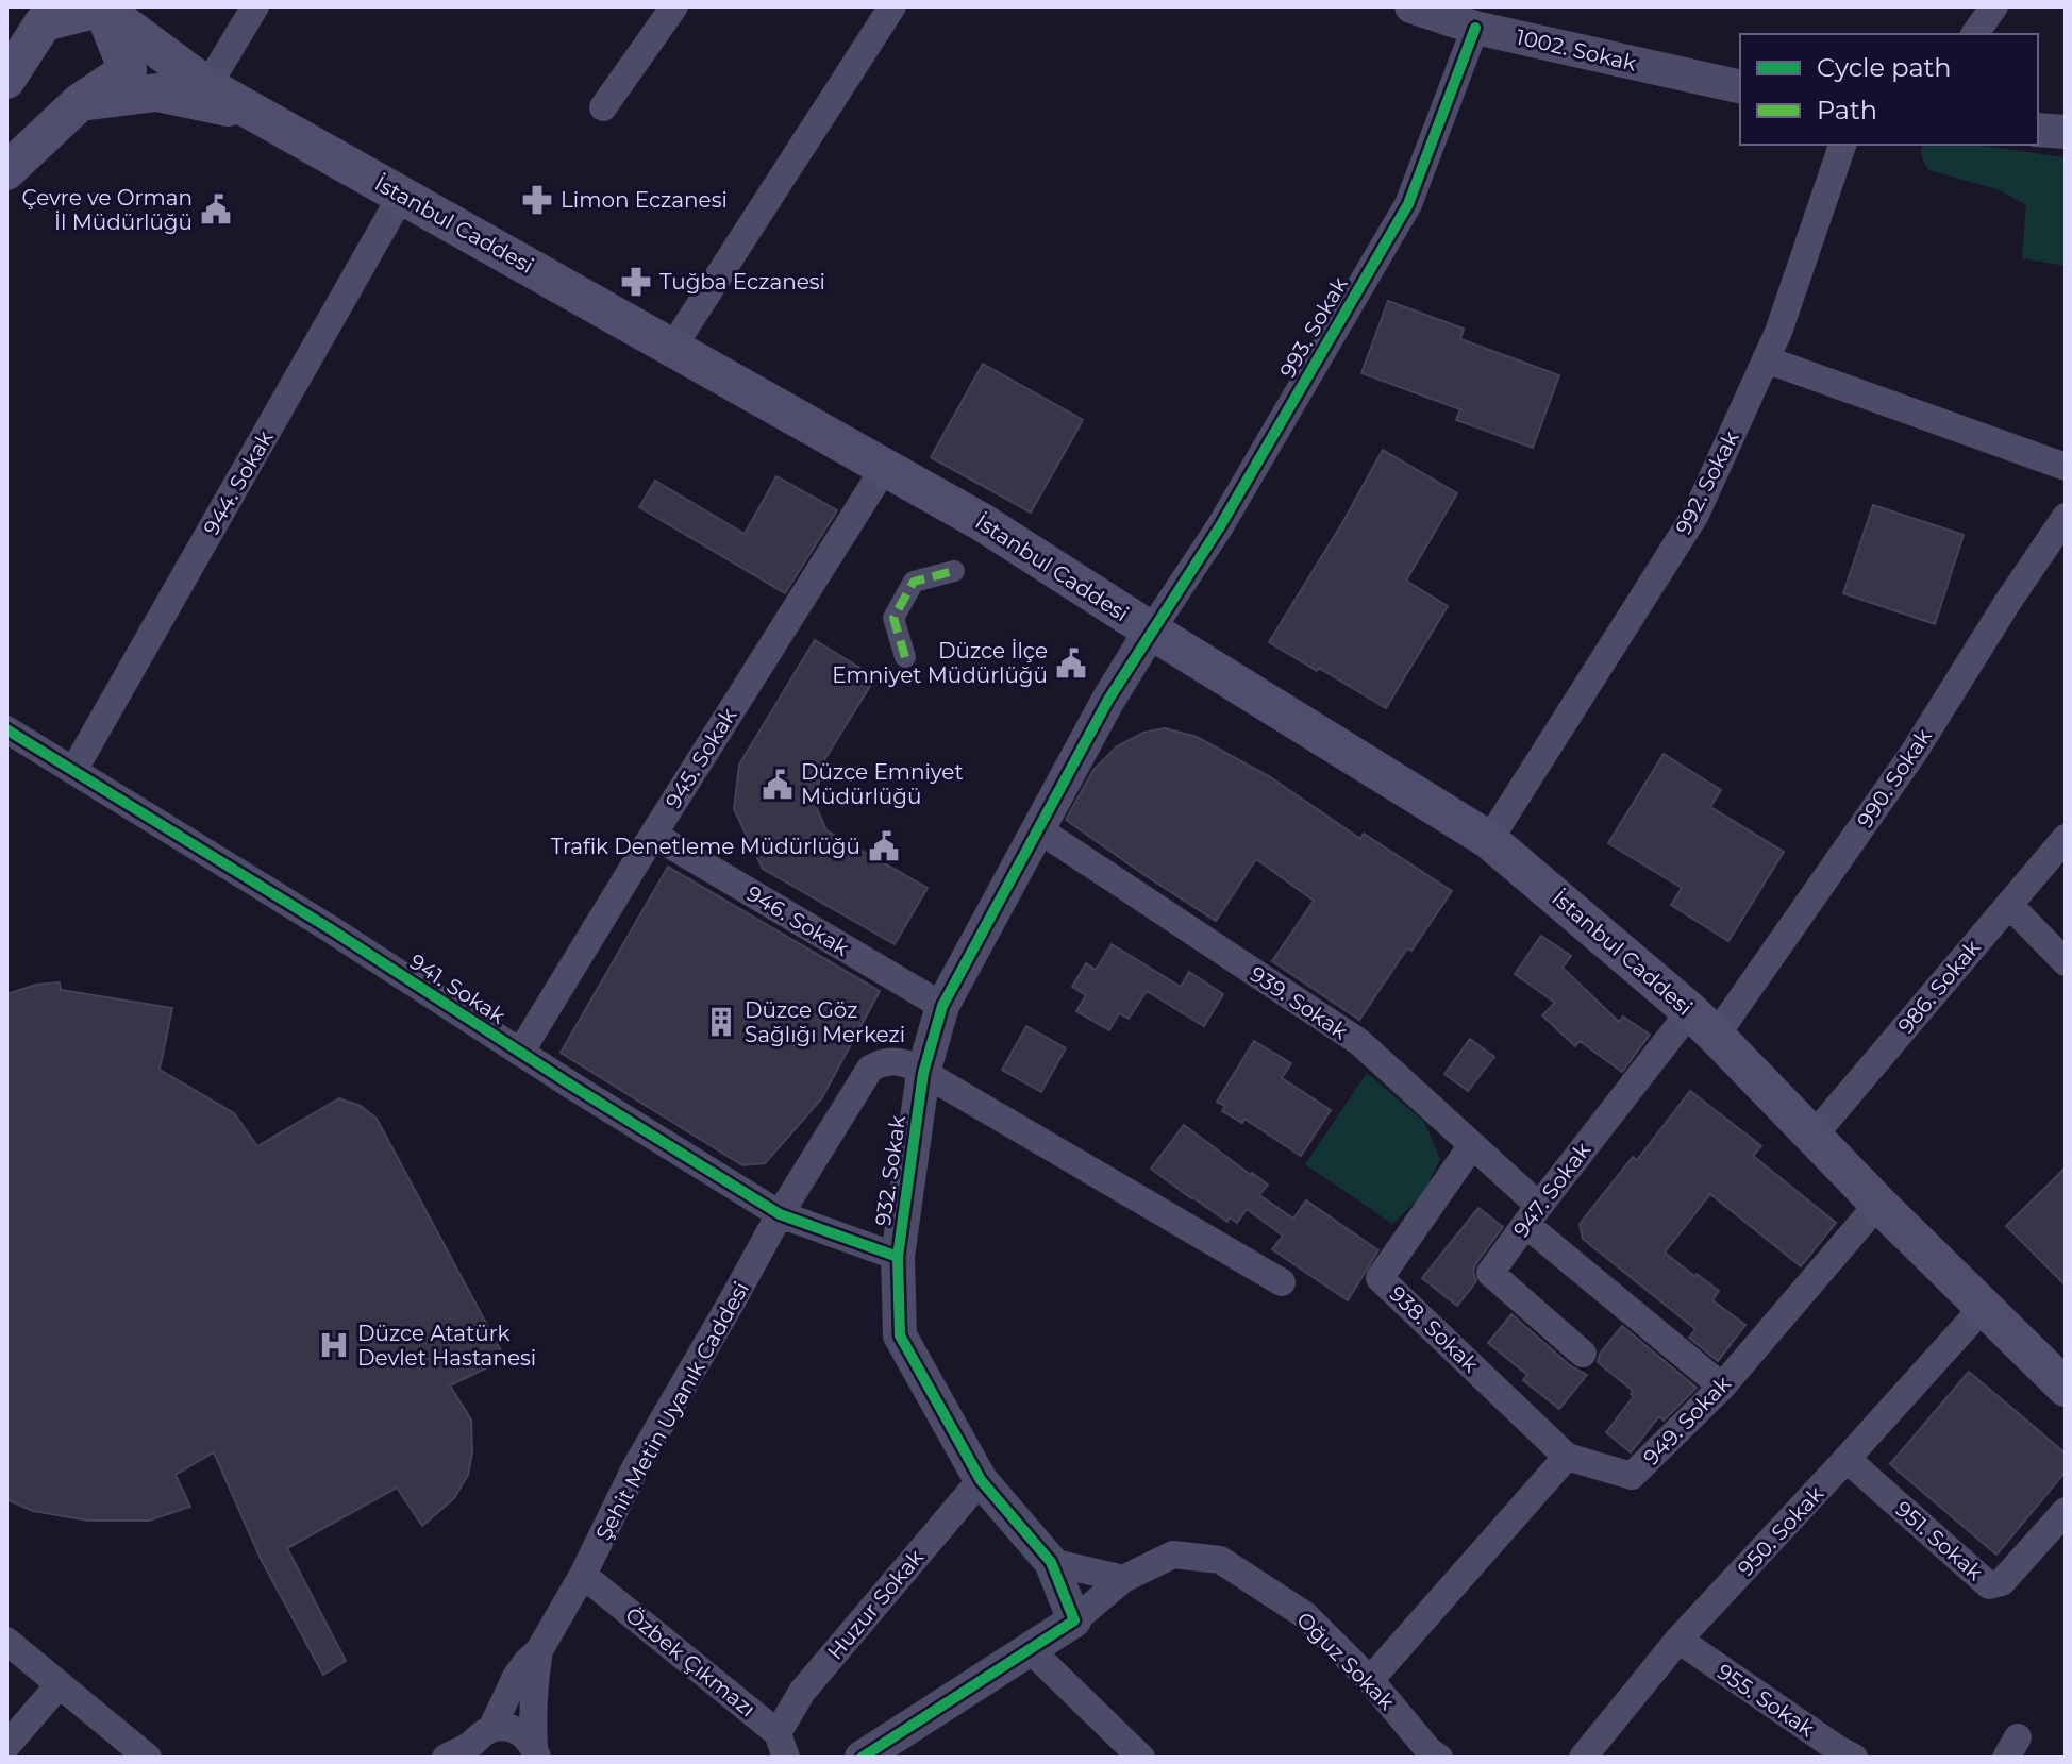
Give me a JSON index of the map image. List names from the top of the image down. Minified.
{"streets":{"main road":["İstanbul Caddesi"],"street":["1002. Sokak","993. Sokak","944. Sokak","992. Sokak","945. Sokak","990. Sokak","946. Sokak","986. Sokak","941. Sokak","939. Sokak","932. Sokak","947. Sokak","938. Sokak","Şehit Metin Uyanık Caddesi","949. Sokak","950. Sokak","951. Sokak","Huzur Sokak","Oğuz Sokak","Özbek Çıkmazı","955. Sokak"]},"crossings":[["1002. Sokak","993. Sokak"],["İstanbul Caddesi","993. Sokak"],["İstanbul Caddesi","944. Sokak"],["İstanbul Caddesi","992. Sokak"],["İstanbul Caddesi","945. Sokak"],["İstanbul Caddesi","990. Sokak"],["İstanbul Caddesi","986. Sokak"],["İstanbul Caddesi","932. Sokak"],["İstanbul Caddesi","947. Sokak"],["İstanbul Caddesi","949. Sokak"],["İstanbul Caddesi","950. Sokak"],["993. Sokak","932. Sokak"],["944. Sokak","941. Sokak"],["945. Sokak","946. Sokak"],["945. Sokak","941. Sokak"],["990. Sokak","947. Sokak"],["946. Sokak","932. Sokak"],["941. Sokak","932. Sokak"],["941. Sokak","Şehit Metin Uyanık Caddesi"],["939. Sokak","932. Sokak"],["939. Sokak","947. Sokak"],["939. Sokak","938. Sokak"],["939. Sokak","949. Sokak"],["932. Sokak","Şehit Metin Uyanık Caddesi"],["932. Sokak","Huzur Sokak"],["932. Sokak","Oğuz Sokak"],["938. Sokak","949. Sokak"],["Şehit Metin Uyanık Caddesi","Özbek Çıkmazı"],["950. Sokak","951. Sokak"],["950. Sokak","955. Sokak"],["Huzur Sokak","Özbek Çıkmazı"]],"places":{"pharmacy":["Limon Eczanesi","Tuğba Eczanesi"],"public building":["Çevre ve Orman İl Müdürlüğü","Düzce İlçe Emniyet Müdürlüğü","Düzce Emniyet Müdürlüğü","Trafik Denetleme Müdürlüğü"],"building":["Düzce Göz Sağlığı Merkezi"],"hospital":["Düzce Atatürk Devlet Hastanesi"]},"legend":["Cycle path","Path"]}
